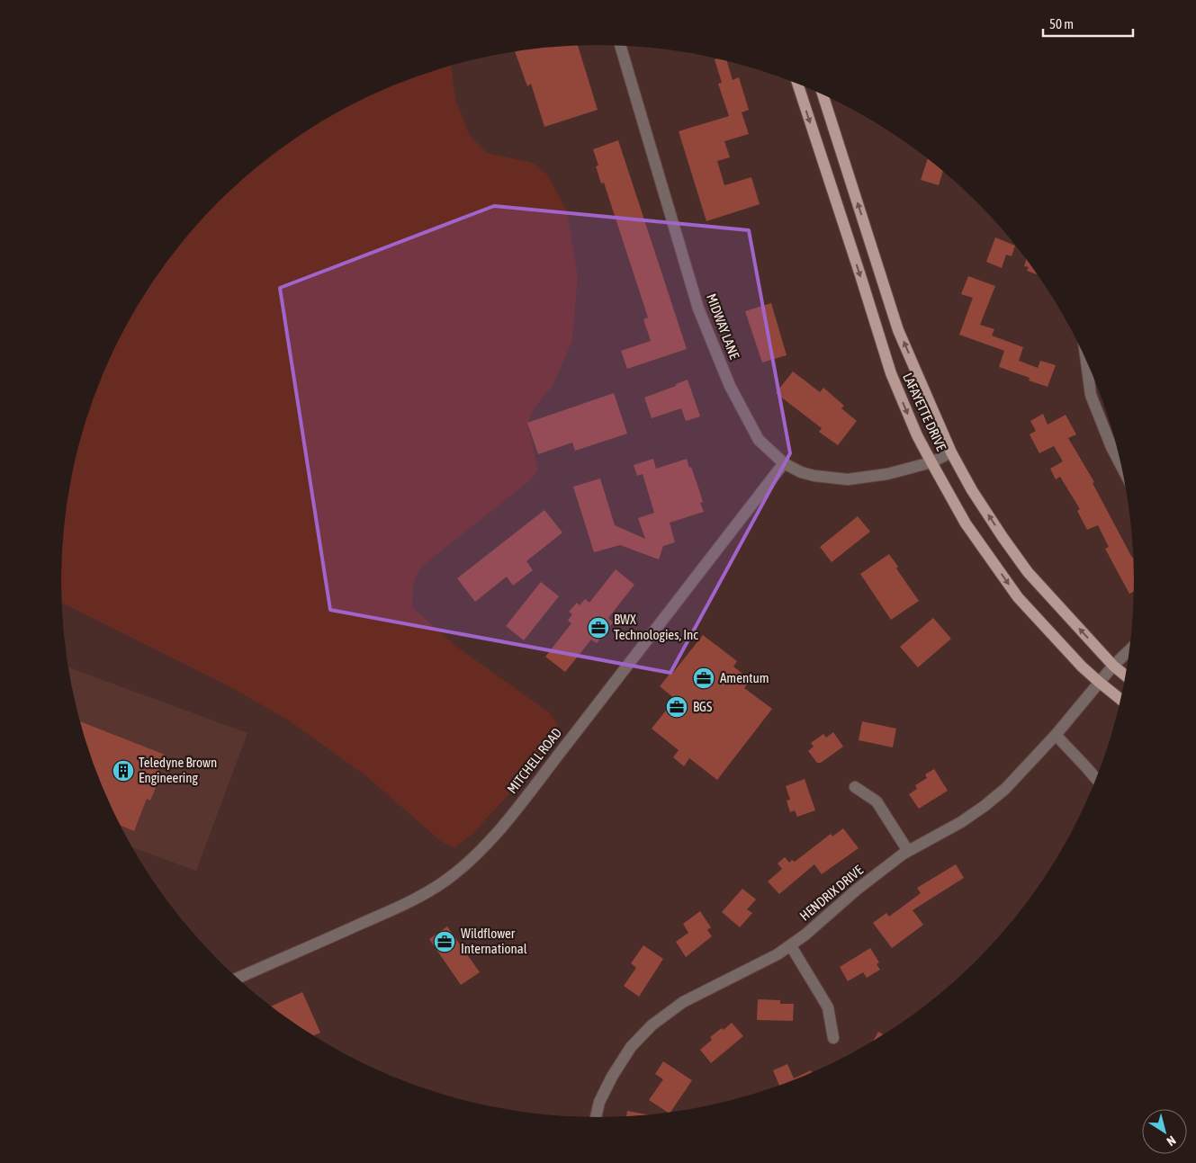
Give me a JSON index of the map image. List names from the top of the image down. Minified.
{"streets":{"main road":["LAFAYETTE DRIVE"],"street":["MIDWAY LANE","MITCHELL ROAD","HENDRIX DRIVE"]},"crossings":[["MIDWAY LANE","LAFAYETTE DRIVE"],["MIDWAY LANE","MITCHELL ROAD"],["LAFAYETTE DRIVE","HENDRIX DRIVE"]],"places":{"office":["BWX Technologies, Inc","Amentum","BGS","Wildflower International"],"building":["Teledyne Brown Engineering"]},"scale_bar":"50 m","north":"bottom right"}
